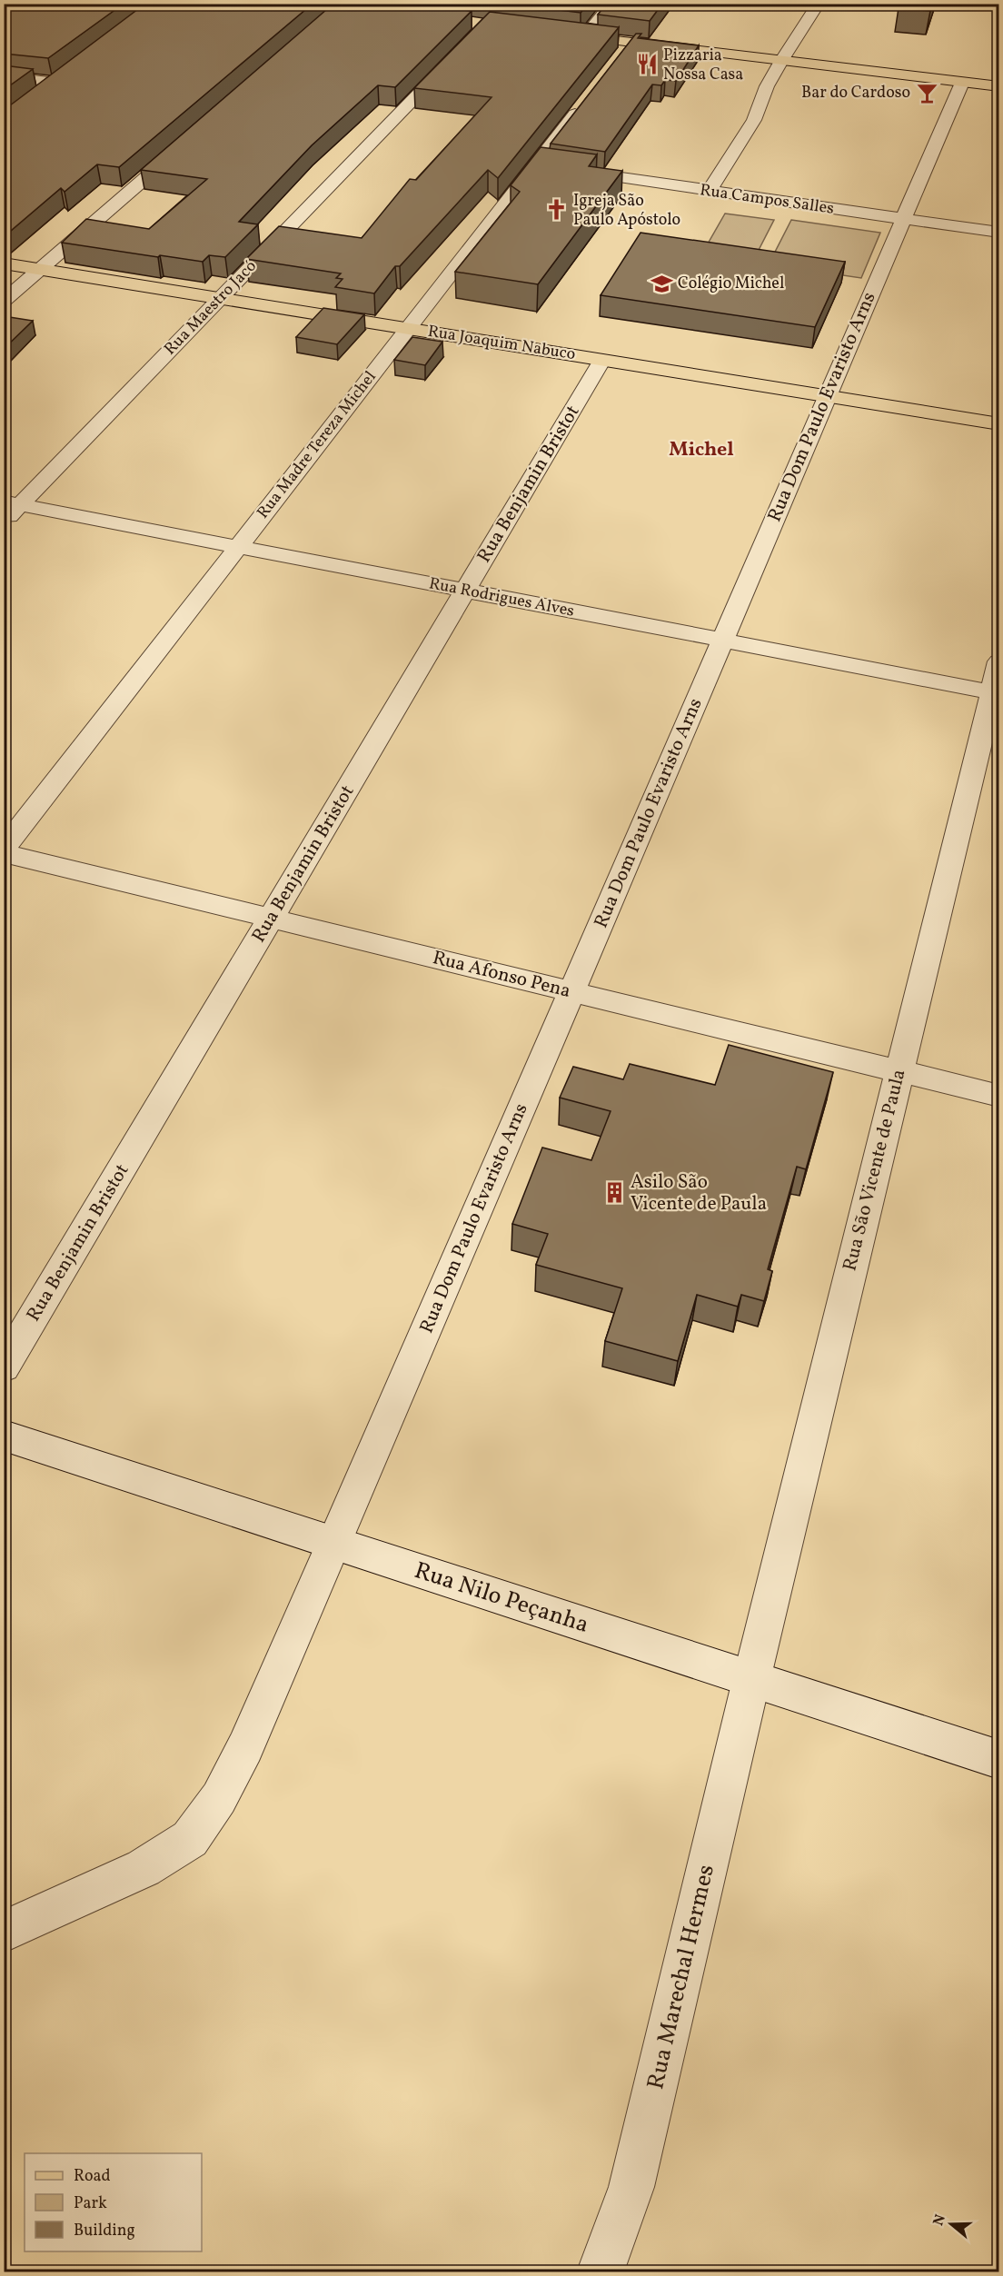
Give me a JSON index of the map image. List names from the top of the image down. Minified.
{"streets":{"main road":["Rua Joaquim Nabuco"],"street":["Rua Campos Salles","Rua Maestro Jacó","Rua Dom Paulo Evaristo Arns","Rua Madre Tereza Michel","Rua Benjamin Bristot","Rua Rodrigues Alves","Rua Afonso Pena","Rua São Vicente de Paula","Rua Nilo Peçanha","Rua Marechal Hermes"]},"crossings":[["Rua Campos Salles","Rua Dom Paulo Evaristo Arns"],["Rua Campos Salles","Rua Madre Tereza Michel"],["Rua Maestro Jacó","Rua Joaquim Nabuco"],["Rua Maestro Jacó","Rua Rodrigues Alves"],["Rua Joaquim Nabuco","Rua Dom Paulo Evaristo Arns"],["Rua Joaquim Nabuco","Rua Madre Tereza Michel"],["Rua Joaquim Nabuco","Rua Benjamin Bristot"],["Rua Dom Paulo Evaristo Arns","Rua Rodrigues Alves"],["Rua Dom Paulo Evaristo Arns","Rua Afonso Pena"],["Rua Dom Paulo Evaristo Arns","Rua Nilo Peçanha"],["Rua Madre Tereza Michel","Rua Rodrigues Alves"],["Rua Benjamin Bristot","Rua Rodrigues Alves"],["Rua Benjamin Bristot","Rua Afonso Pena"],["Rua Rodrigues Alves","Rua São Vicente de Paula"],["Rua Afonso Pena","Rua São Vicente de Paula"],["Rua São Vicente de Paula","Rua Nilo Peçanha"],["Rua São Vicente de Paula","Rua Marechal Hermes"],["Rua Nilo Peçanha","Rua Marechal Hermes"]],"districts":["Michel"],"places":{"restaurant":["Pizzaria Nossa Casa"],"bar":["Bar do Cardoso"],"church":["Igreja São Paulo Apóstolo"],"school or university":["Colégio Michel"],"building":["Asilo São Vicente de Paula"]},"legend":["Road","Park","Building"],"north":"left"}
